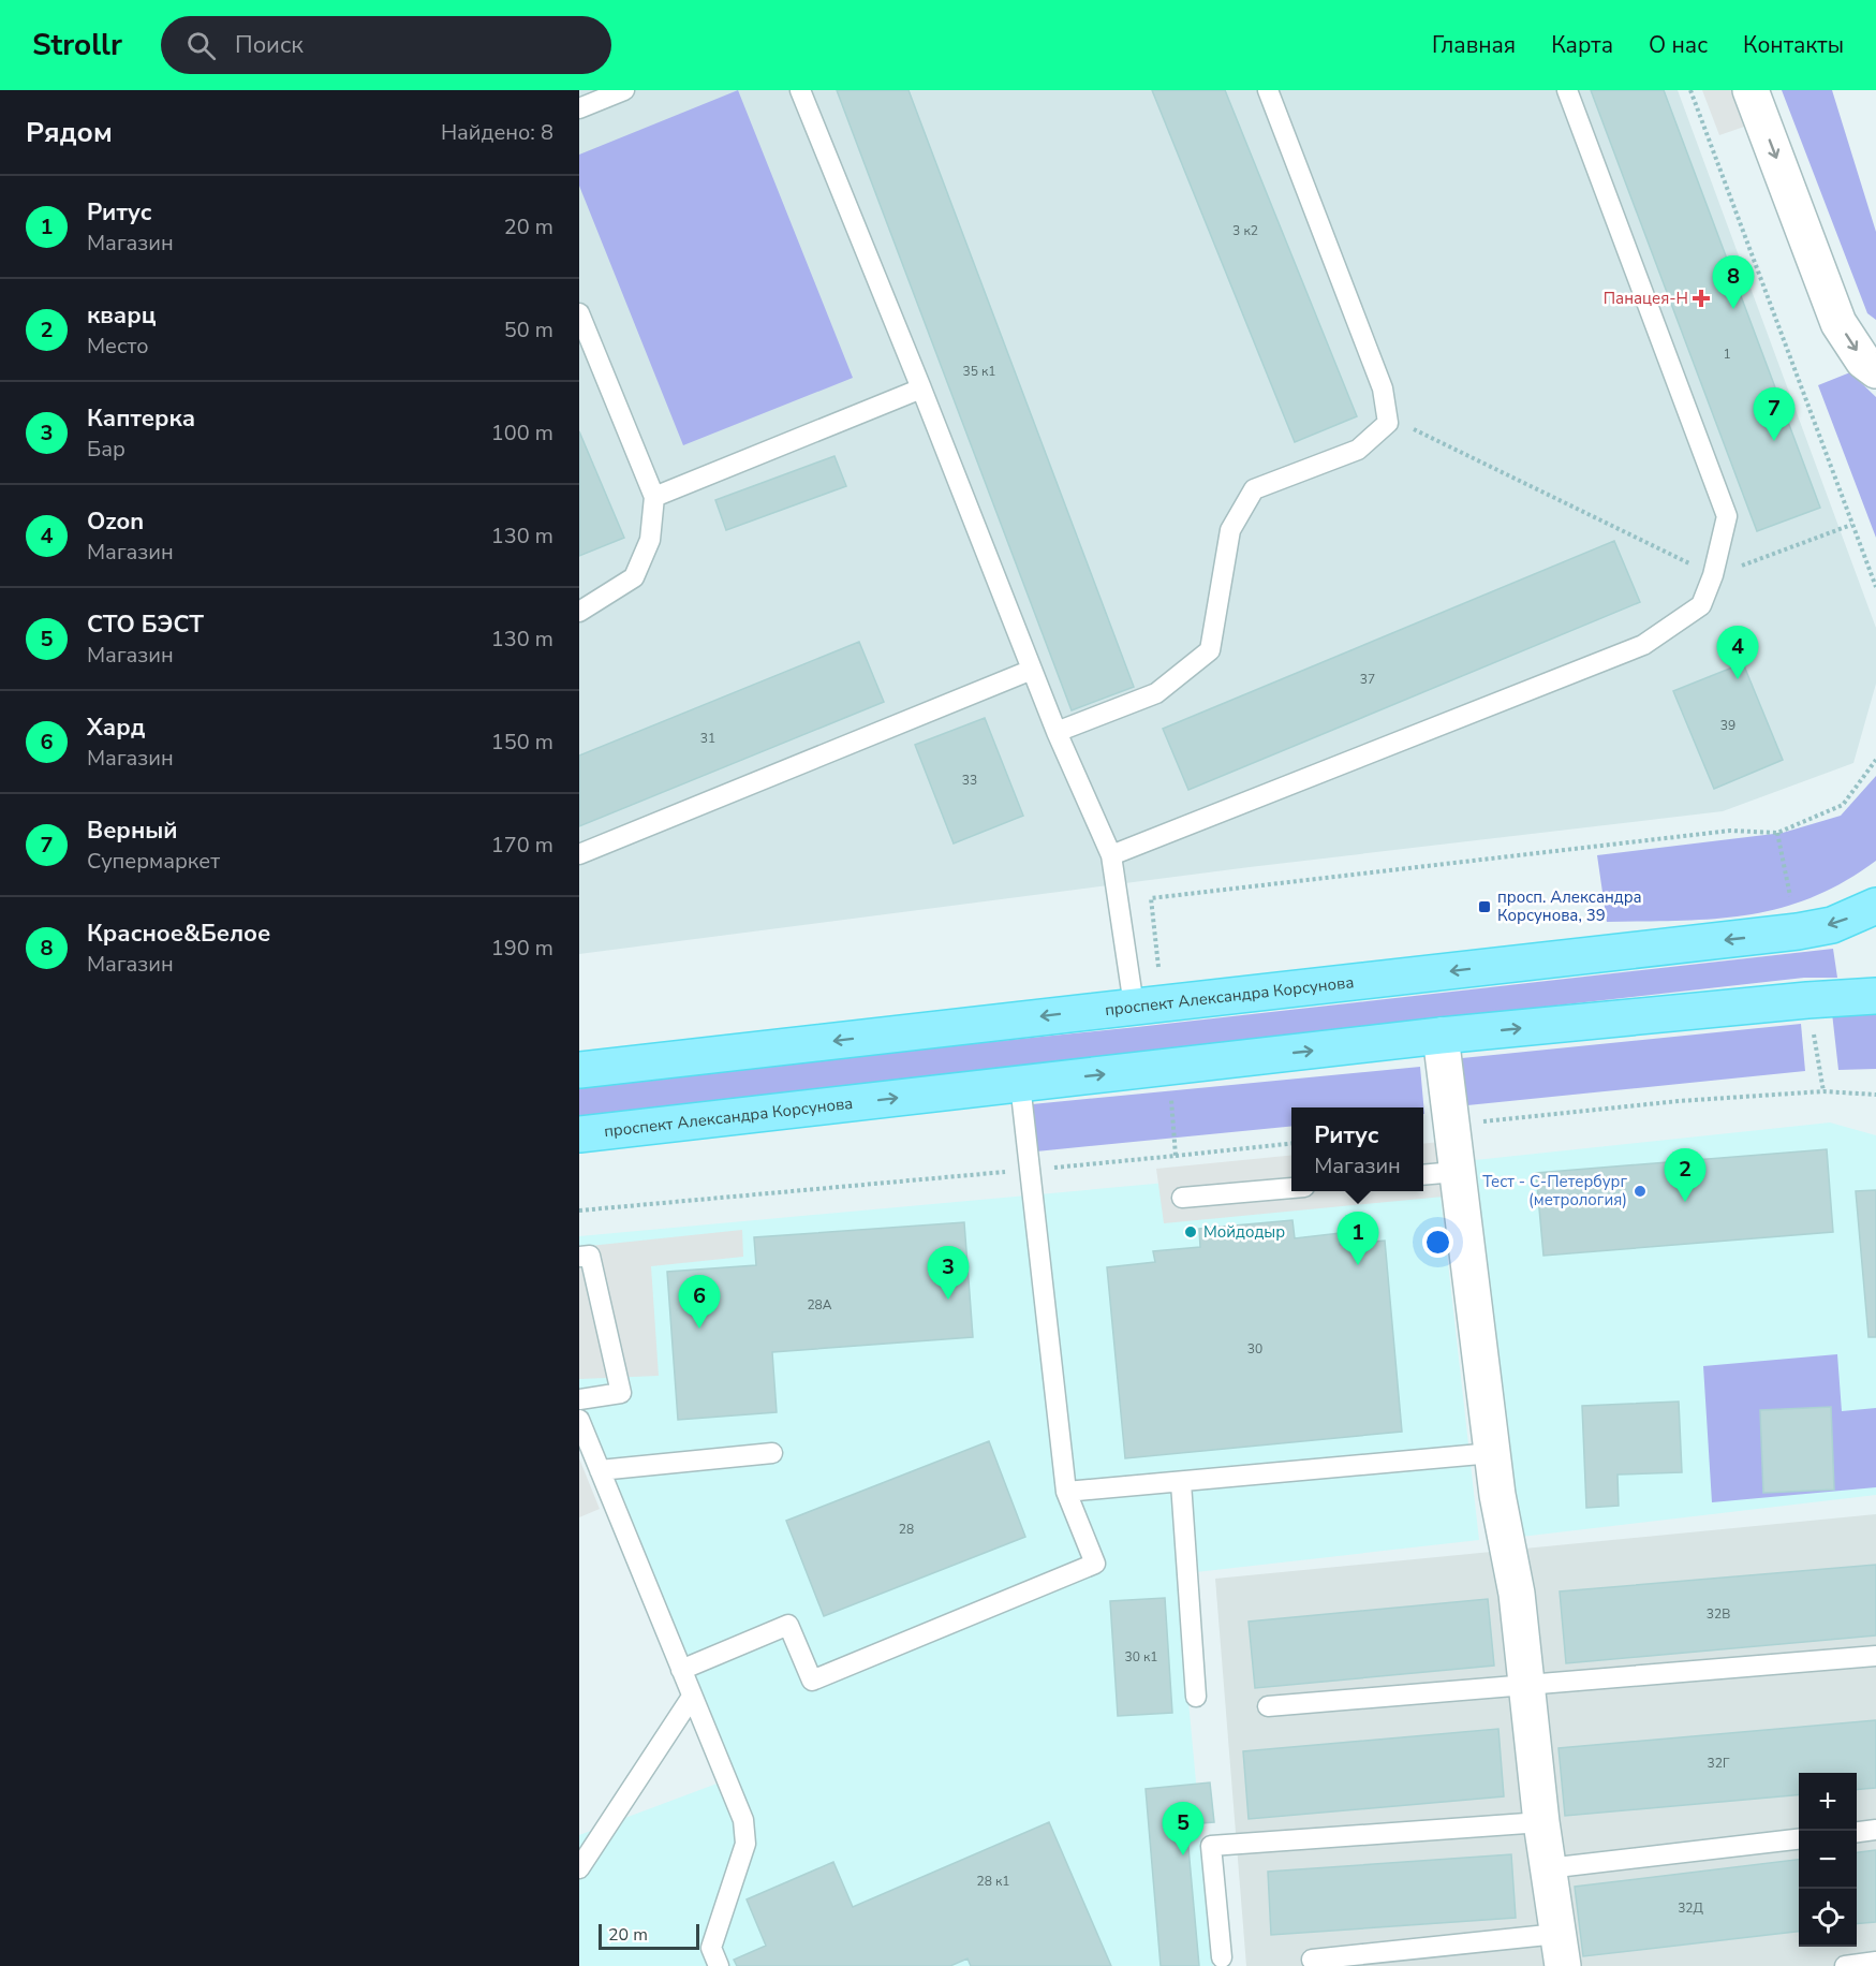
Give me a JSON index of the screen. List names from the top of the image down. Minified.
{"streets":{"main road":["проспект Александра Корсунова"]},"places":{"health":["Панацея-Н"],"transit":["просп. Александра Корсунова, 39"],"other":["Тест - С-Петербург (метрология)","Мойдодыр"]},"house_numbers":["3 к2","1","35 к1","37","39","31","33","28А","30","28","32В","30 к1","32Г","28 к1","32Д"],"scale_bar":"20 m","page":{"header":"Strollr","search":"Поиск","nav":["Главная","Карта","О нас","Контакты"],"heading":["Рядом","Найдено: 8"],"list":[{"mark":"1","name":"Ритус","note":"Магазин","value":"20 m"},{"mark":"2","name":"кварц","note":"Место","value":"50 m"},{"mark":"3","name":"Каптерка","note":"Бар","value":"100 m"},{"mark":"4","name":"Ozon","note":"Магазин","value":"130 m"},{"mark":"5","name":"СТО БЭСТ","note":"Магазин","value":"130 m"},{"mark":"6","name":"Хард","note":"Магазин","value":"150 m"},{"mark":"7","name":"Верный","note":"Супермаркет","value":"170 m"},{"mark":"8","name":"Красное&Белое","note":"Магазин","value":"190 m"}],"pins":["8","7","4","2","1","3","6","5"],"popup":["Ритус","Магазин"],"map_buttons":["+","−"],"scale":"20 m"}}
